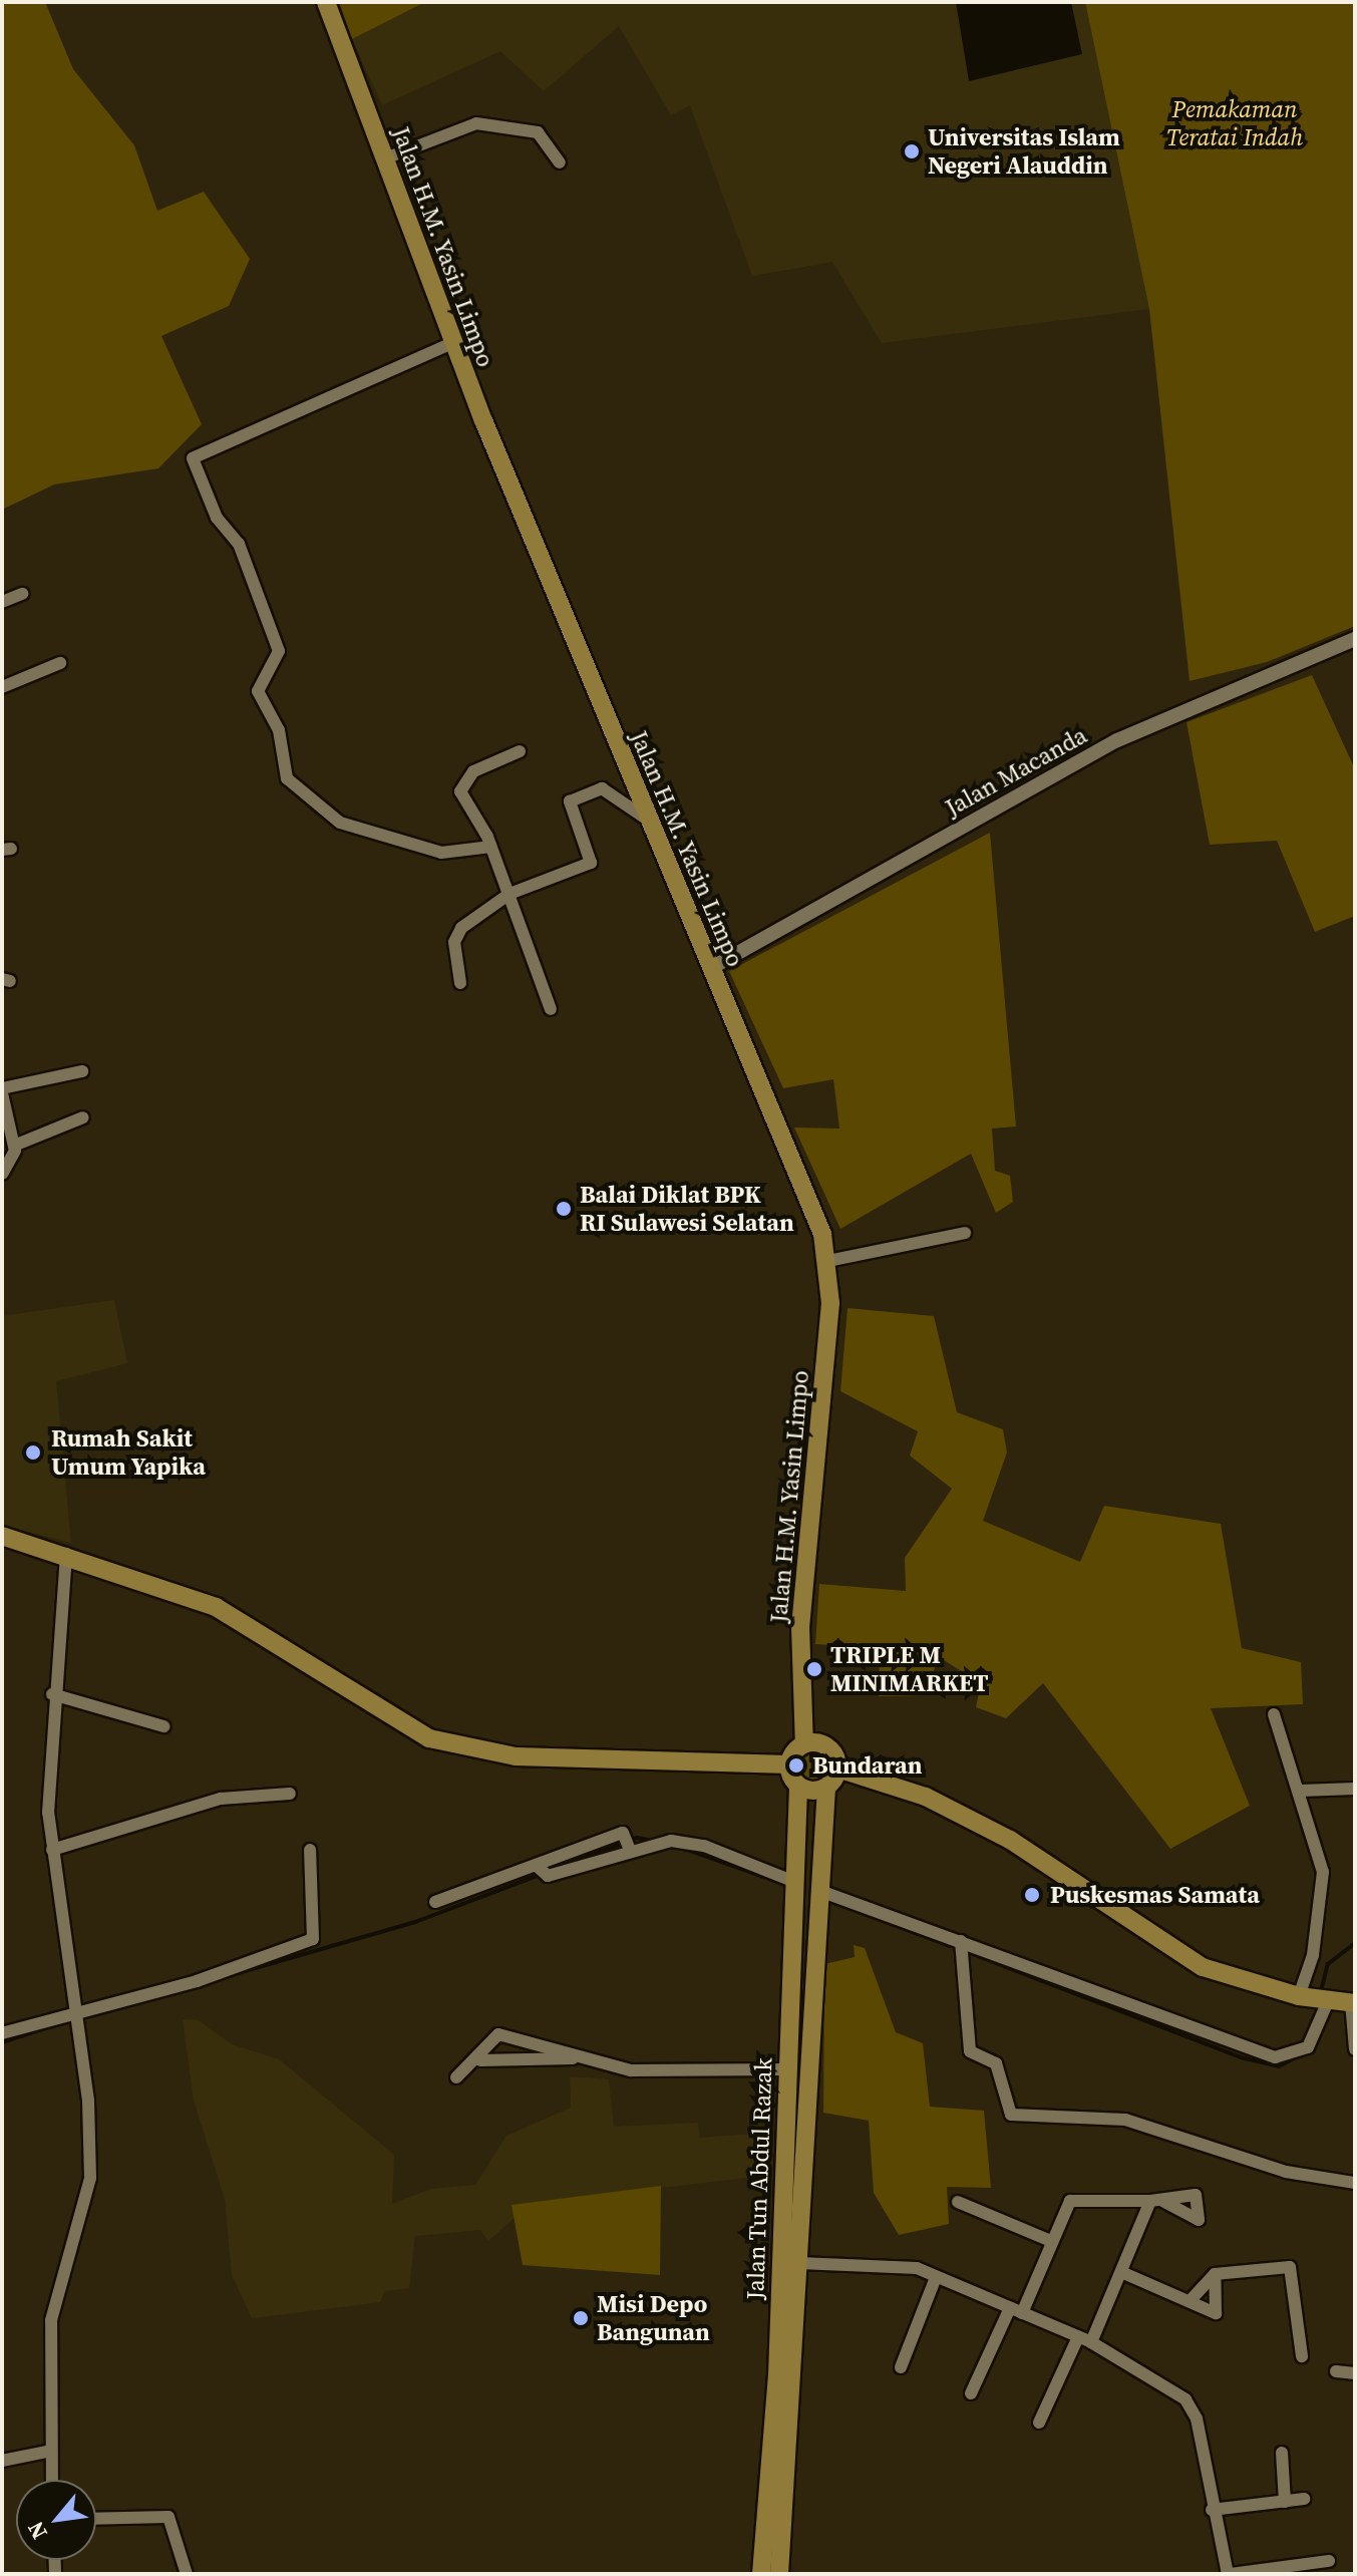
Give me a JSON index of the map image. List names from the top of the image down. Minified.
{"streets":{"main road":["Jalan H.M. Yasin Limpo","Jalan Tun Abdul Razak"],"street":["Jalan Macanda"]},"crossings":[["Jalan H.M. Yasin Limpo","Jalan Macanda"],["Jalan H.M. Yasin Limpo","Jalan Tun Abdul Razak"]],"parks":["Pemakaman Teratai Indah"],"places":["Universitas Islam Negeri Alauddin","Balai Diklat BPK RI Sulawesi Selatan","Rumah Sakit Umum Yapika","TRIPLE M MINIMARKET","Bundaran","Puskesmas Samata","Misi Depo Bangunan"],"north":"bottom left"}
